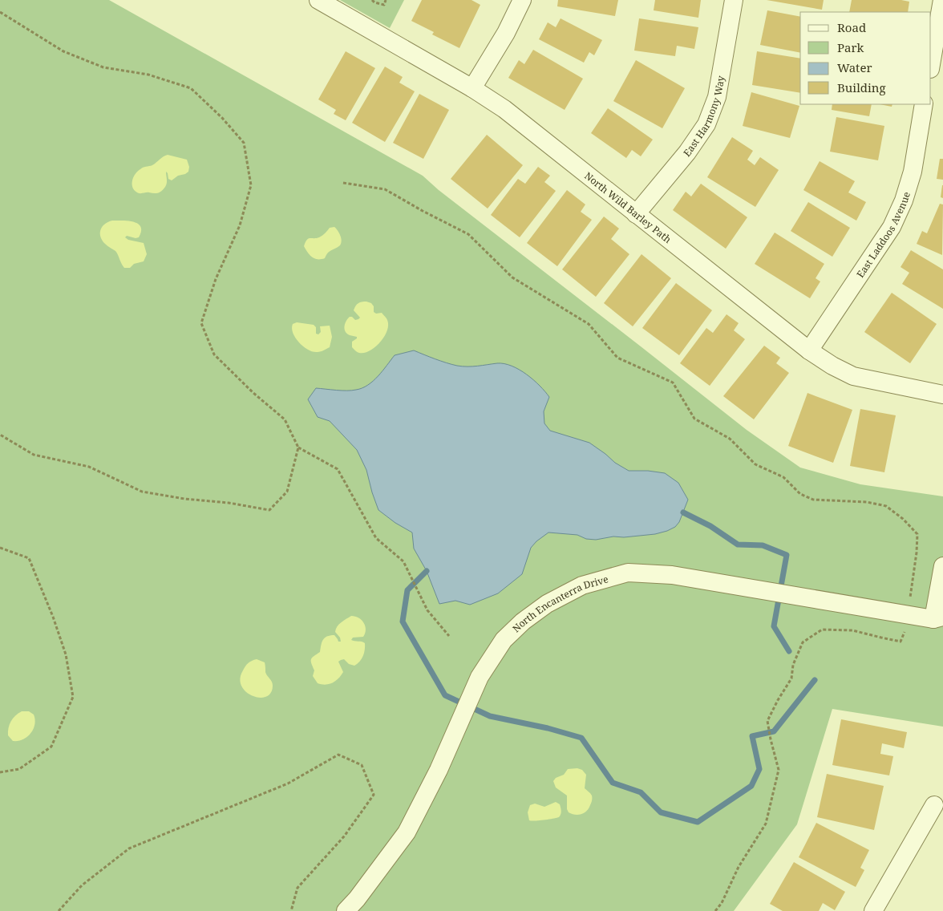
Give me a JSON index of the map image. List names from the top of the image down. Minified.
{"streets":{"street":["East Harmony Way","North Wild Barley Path","East Laddoos Avenue","North Encanterra Drive"]},"crossings":[["East Harmony Way","North Wild Barley Path"],["North Wild Barley Path","East Laddoos Avenue"]],"legend":["Road","Park","Water","Building"]}
